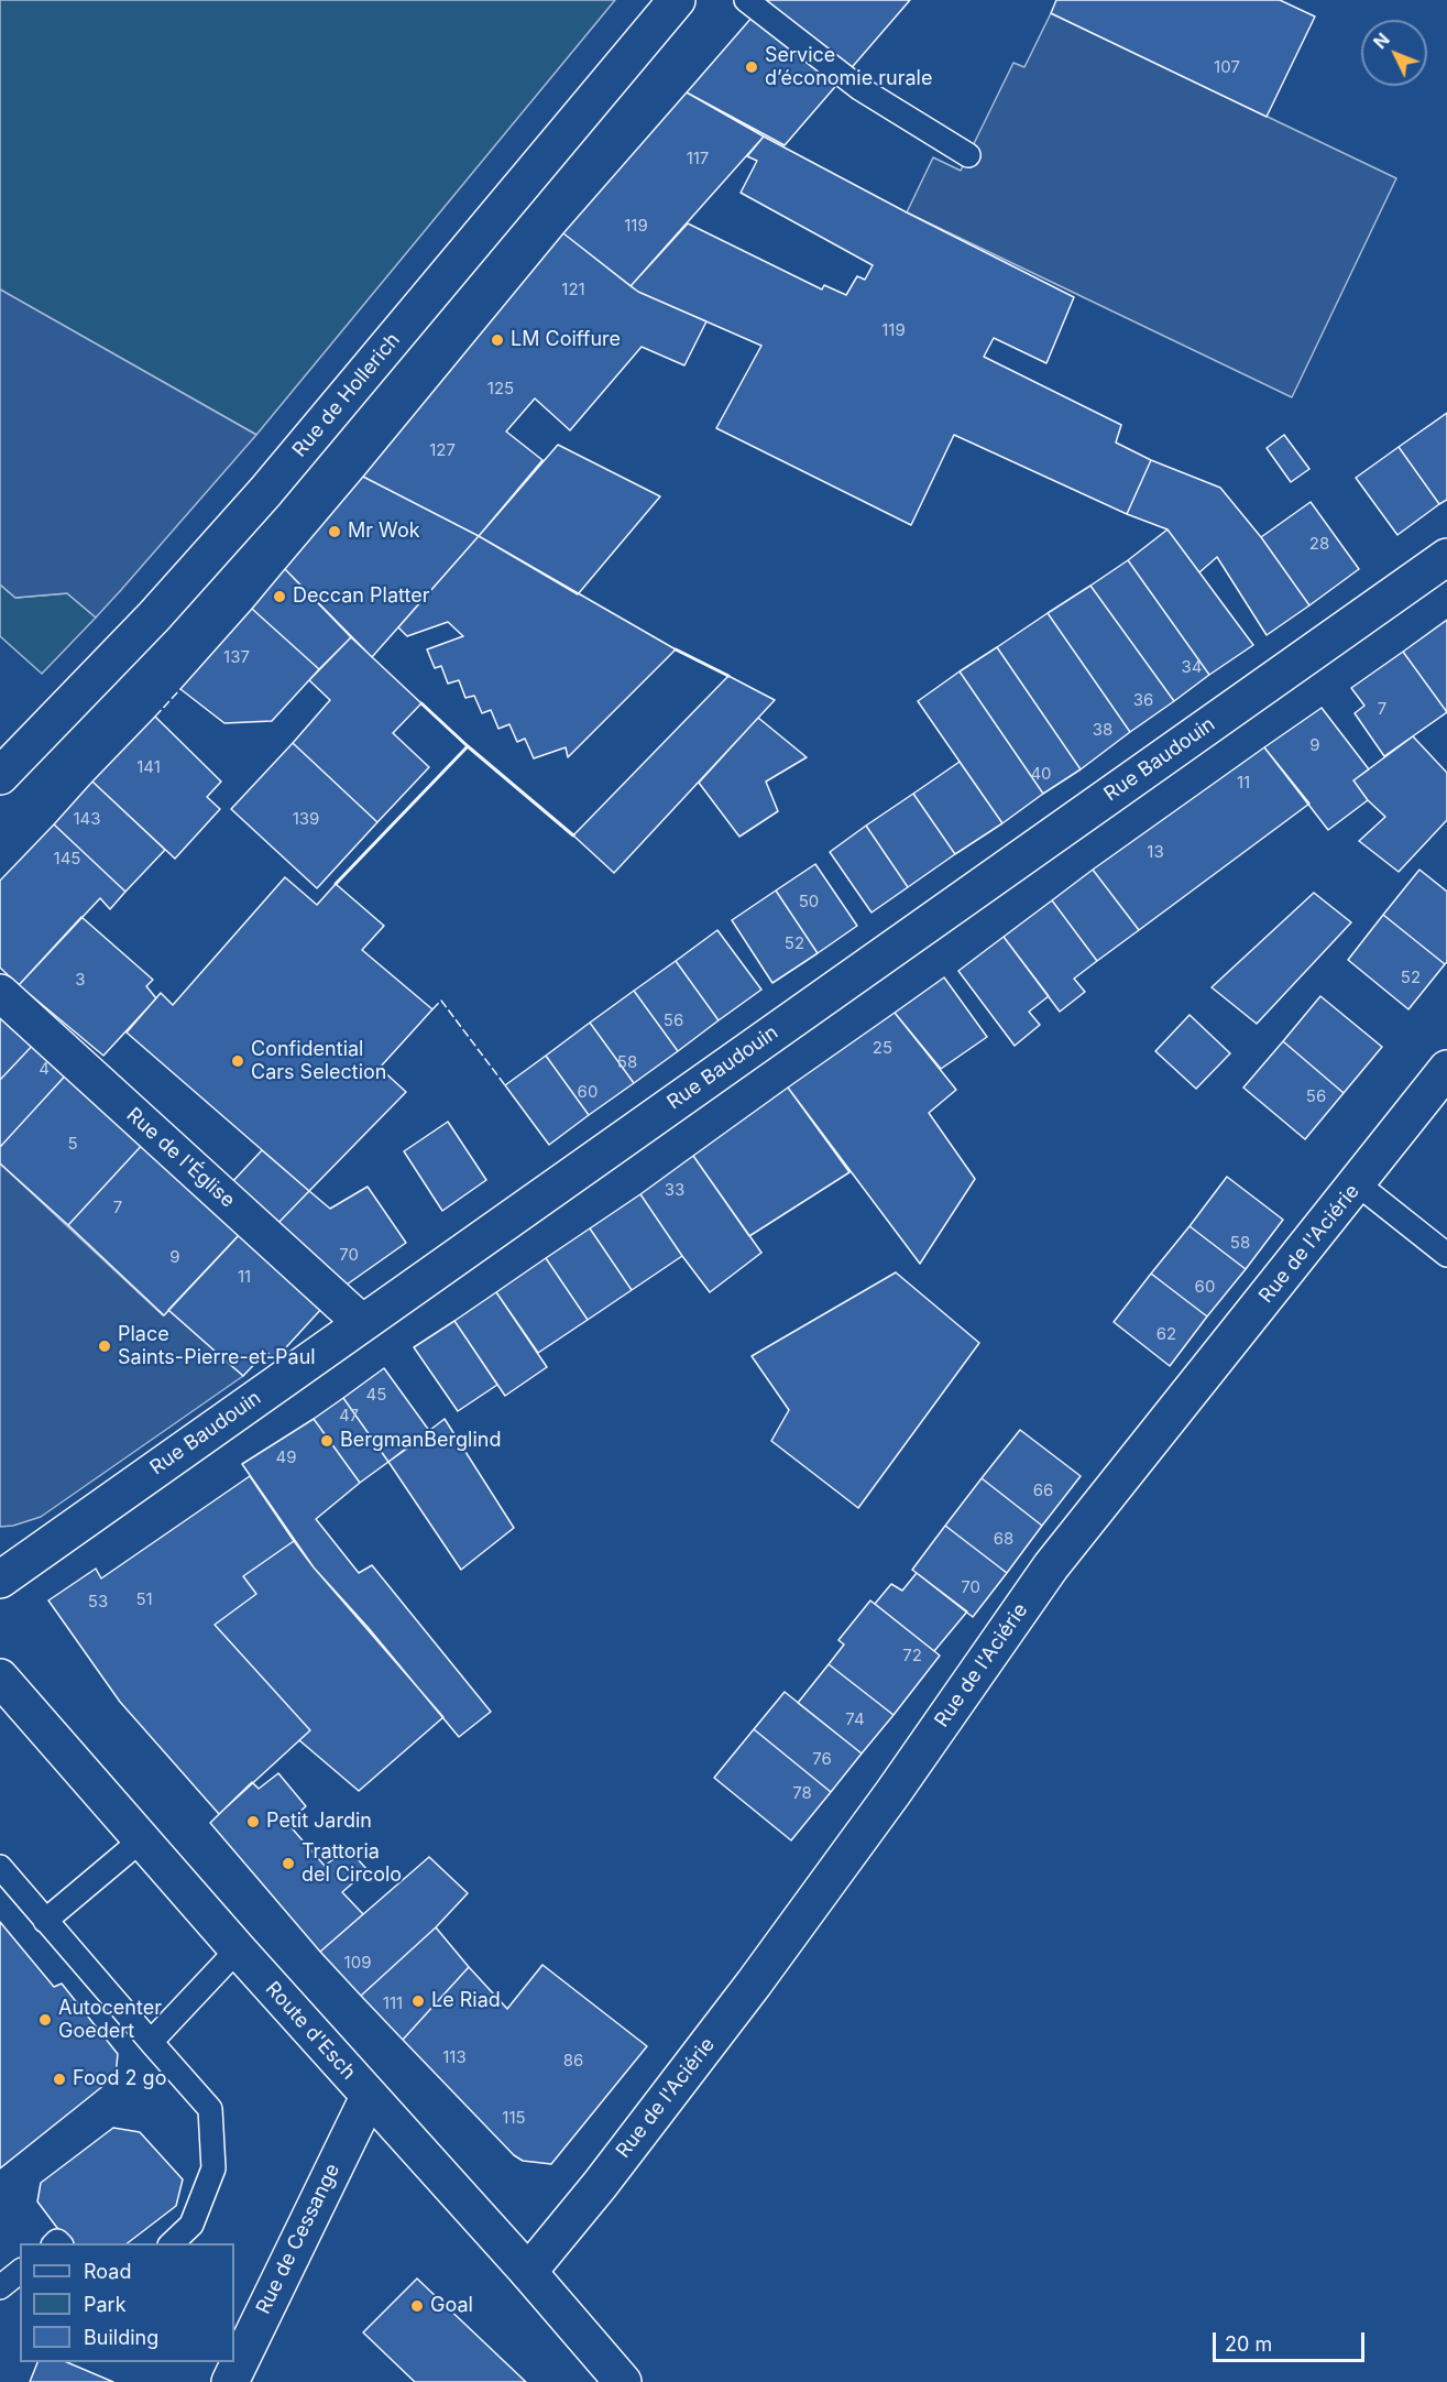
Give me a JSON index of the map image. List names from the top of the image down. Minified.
{"streets":{"street":["Rue de Hollerich","Rue Baudouin","Rue de l'Église","Rue de l'Aciérie","Route d'Esch","Rue de Cessange"]},"crossings":[["Rue Baudouin","Rue de l'Église"],["Rue de l'Aciérie","Route d'Esch"],["Route d'Esch","Rue de Cessange"]],"places":["Service d’économie rurale","LM Coiffure","Mr Wok","Deccan Platter","Confidential Cars Selection","Place Saints-Pierre-et-Paul","BergmanBerglind","Petit Jardin","Trattoria del Circolo","Le Riad","Autocenter Goedert","Food 2 go","Goal"],"house_numbers":["107","117","119","121","119","125","127","28","137","34","36","7","38","9","141","40","11","143","139","13","145","50","52","52","3","56","25","58","4","60","56","5","33","7","58","70","9","11","60","62","45","47","49","66","68","70","51","53","72","74","76","78","109","111","113","86","115"],"legend":["Road","Park","Building"],"scale_bar":"20 m","north":"top left"}
